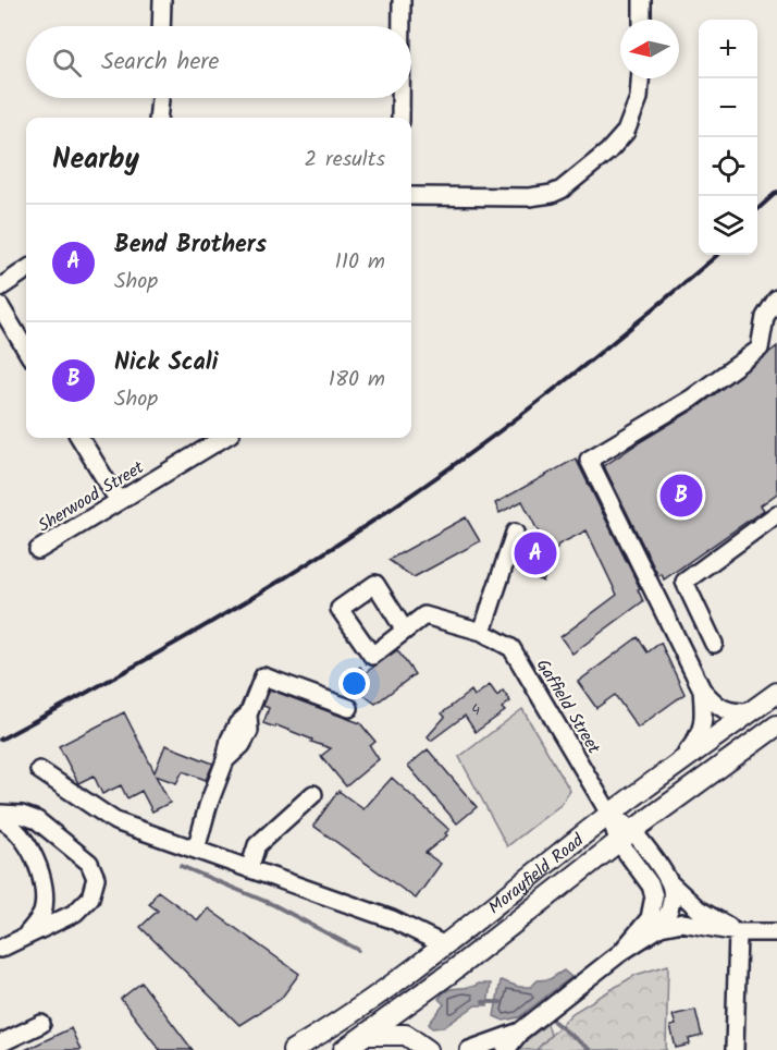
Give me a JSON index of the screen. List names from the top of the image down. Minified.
{"streets":{"main road":["Morayfield Road"],"street":["Sherwood Street","Gaffield Street"]},"crossings":[["Gaffield Street","Morayfield Road"]],"house_numbers":["4"],"north":"left","page":{"map_buttons":["+","−"],"search":"Search here","heading":["Nearby","2 results"],"list":[{"mark":"A","name":"Bend Brothers","note":"Shop","value":"110 m"},{"mark":"B","name":"Nick Scali","note":"Shop","value":"180 m"}],"pins":["B","A"]}}
